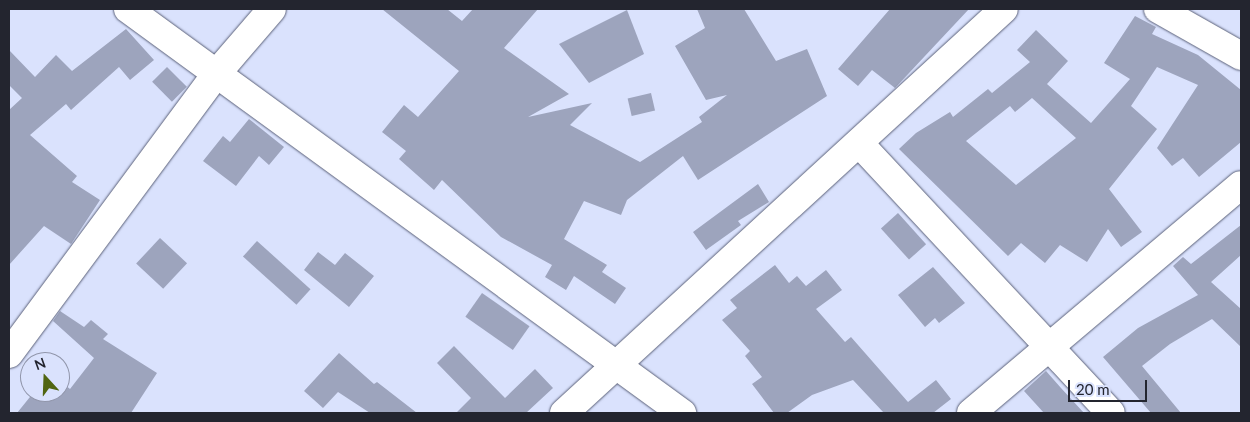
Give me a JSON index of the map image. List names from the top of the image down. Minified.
{"scale_bar":"20 m","north":"top"}
